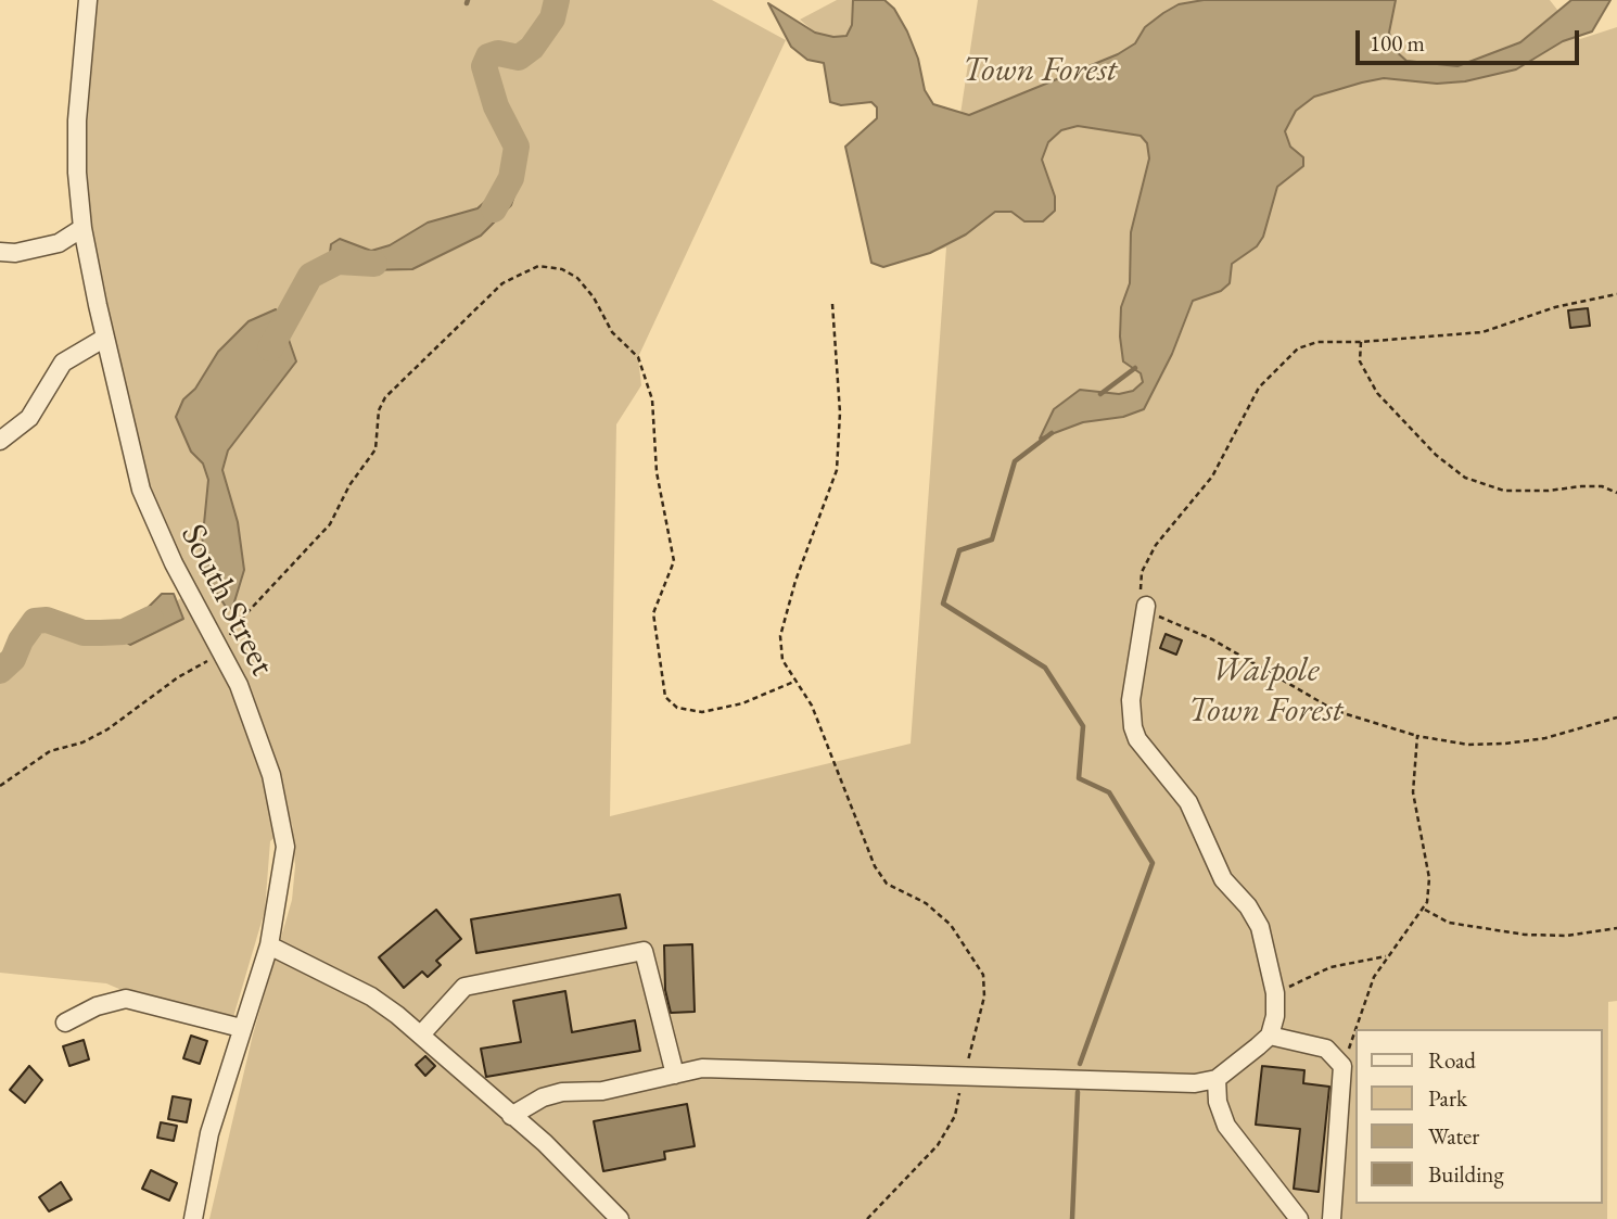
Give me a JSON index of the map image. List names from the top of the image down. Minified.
{"streets":{"street":["South Street"]},"parks":["Town Forest","Walpole Town Forest"],"legend":["Road","Park","Water","Building"],"scale_bar":"100 m"}
